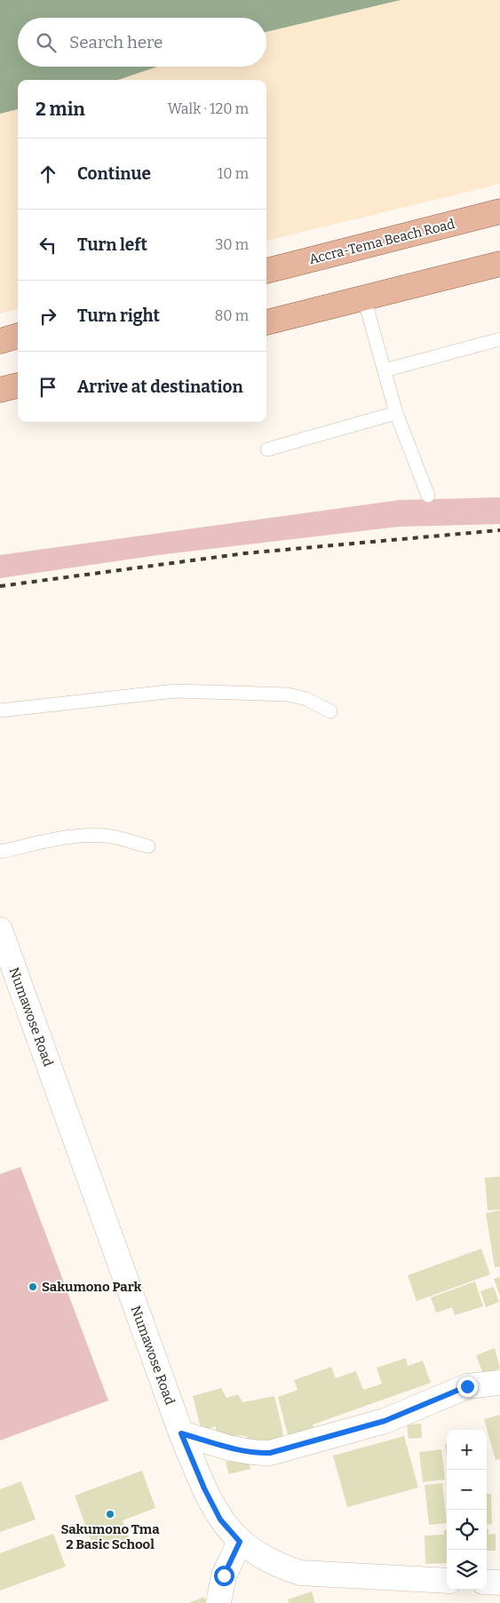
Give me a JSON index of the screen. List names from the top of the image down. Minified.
{"streets":{"main road":["Accra-Tema Beach Road"],"street":["Numawose Road"]},"places":["Sakumono Park","Sakumono Tma 2 Basic School"],"page":{"search":"Search here","heading":["2 min","Walk · 120 m"],"list":[["Continue","10 m"],["Turn left","30 m"],["Turn right","80 m"],"Arrive at destination"],"map_buttons":["+","−"]}}
